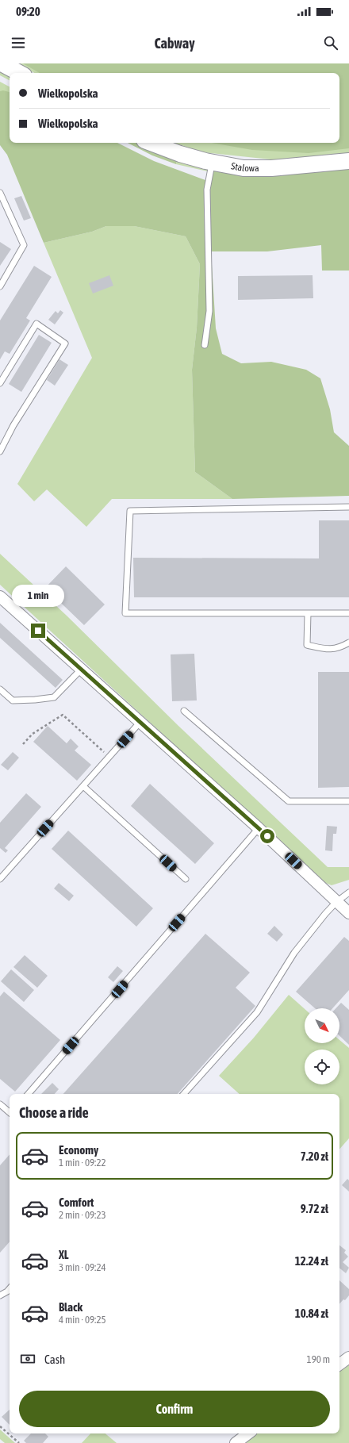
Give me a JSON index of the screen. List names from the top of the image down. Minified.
{"streets":{"street":["Stalowa"]},"north":"bottom right","page":{"status":"09:20","header":"Cabway","banner":["Wielkopolska","Wielkopolska"],"bubble":"1 min","heading":"Choose a ride","list":[{"name":"Economy","note":"1 min · 09:22","value":"7.20 zł"},{"name":"Comfort","note":"2 min · 09:23","value":"9.72 zł"},{"name":"XL","note":"3 min · 09:24","value":"12.24 zł"},{"name":"Black","note":"4 min · 09:25","value":"10.84 zł"}],"pay":["Cash","190 m"],"buttons":"Confirm"}}
